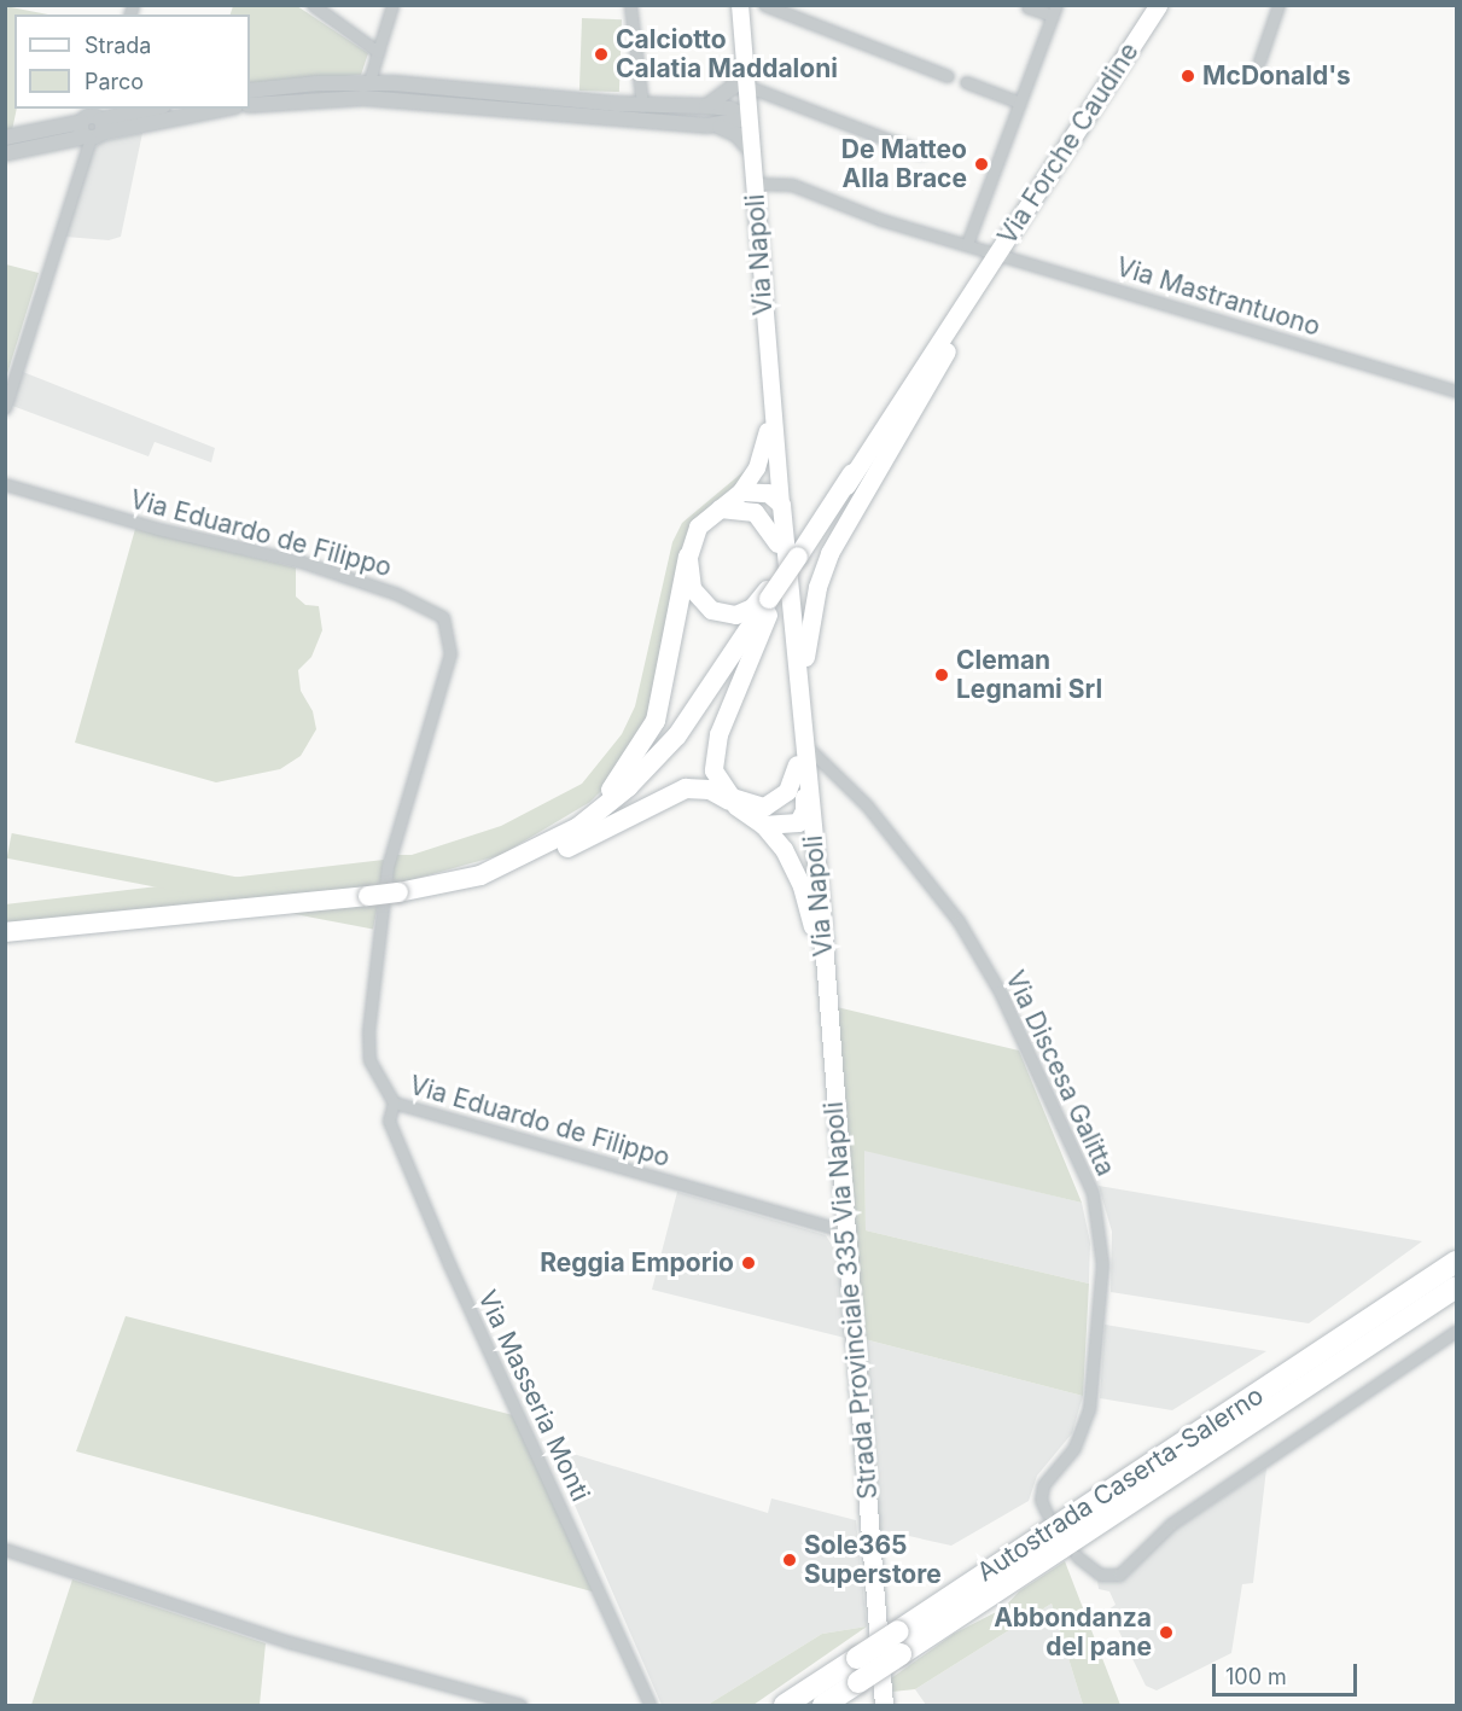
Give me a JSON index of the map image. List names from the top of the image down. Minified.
{"streets":{"highway":["Autostrada Caserta-Salerno"],"main road":["Via Forche Caudine","Via Napoli","Strada Provinciale 335 Via Napoli"],"street":["Via Mastrantuono","Via Eduardo de Filippo","Via Discesa Galitta","Via Masseria Monti"]},"crossings":[["Via Forche Caudine","Via Mastrantuono"],["Via Napoli","Via Mastrantuono"],["Via Napoli","Via Discesa Galitta"],["Via Napoli","Strada Provinciale 335 Via Napoli"],["Via Eduardo de Filippo","Strada Provinciale 335 Via Napoli"],["Via Eduardo de Filippo","Via Masseria Monti"]],"places":["Calciotto Calatia Maddaloni","McDonald's","De Matteo Alla Brace","Cleman Legnami Srl","Reggia Emporio","Sole365 Superstore","Abbondanza del pane"],"legend":["Strada","Parco"],"scale_bar":"100 m"}
